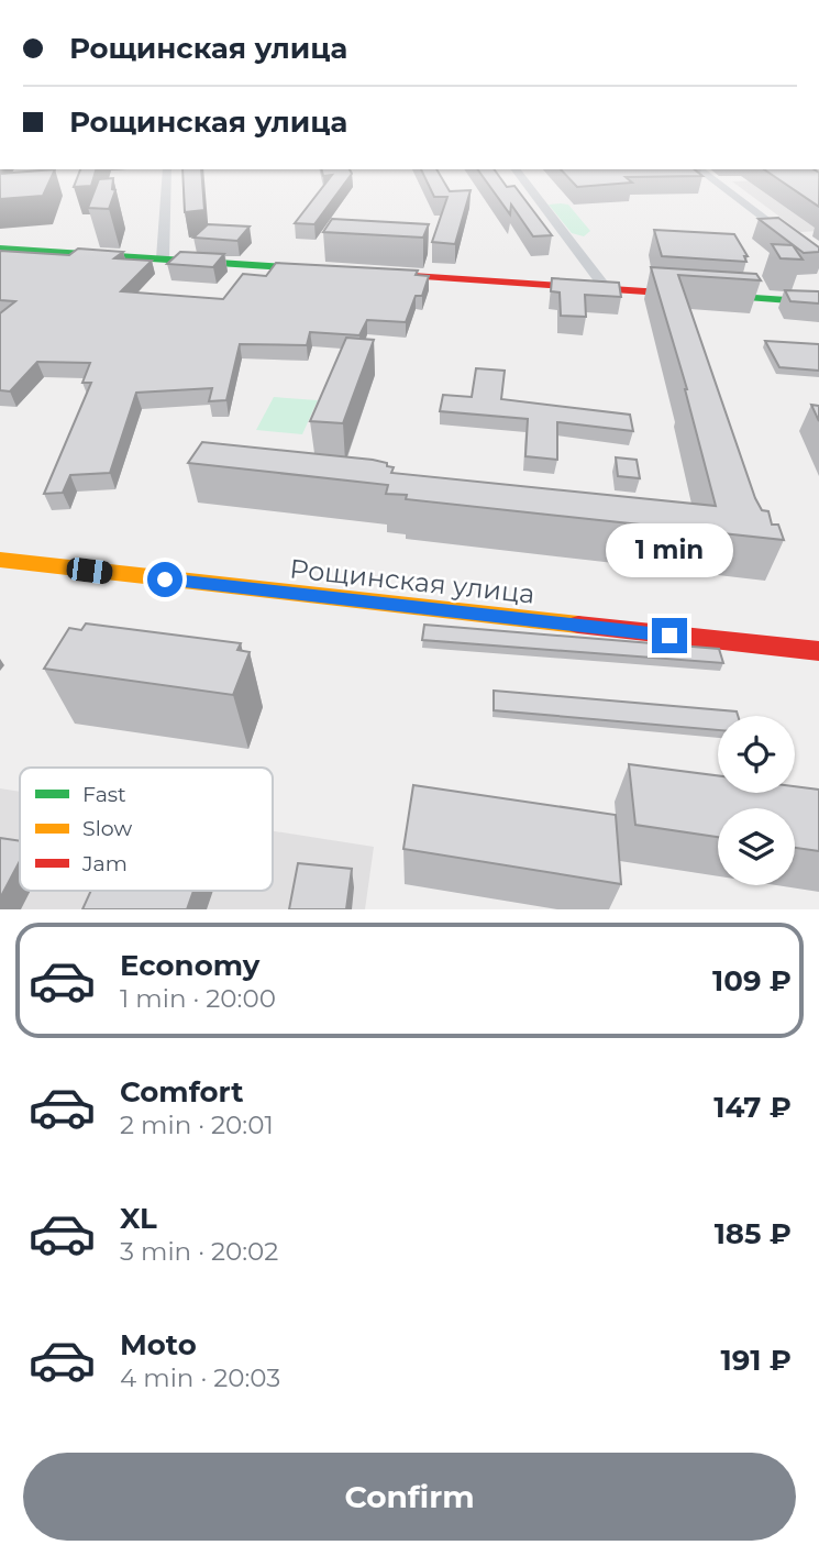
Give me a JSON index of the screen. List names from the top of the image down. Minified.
{"streets":{"street":["Рощинская улица"]},"legend":["Fast","Slow","Jam"],"page":{"banner":["Рощинская улица","Рощинская улица"],"bubble":"1 min","list":[{"name":"Economy","note":"1 min · 20:00","value":"109 ₽"},{"name":"Comfort","note":"2 min · 20:01","value":"147 ₽"},{"name":"XL","note":"3 min · 20:02","value":"185 ₽"},{"name":"Moto","note":"4 min · 20:03","value":"191 ₽"}],"buttons":"Confirm"}}
